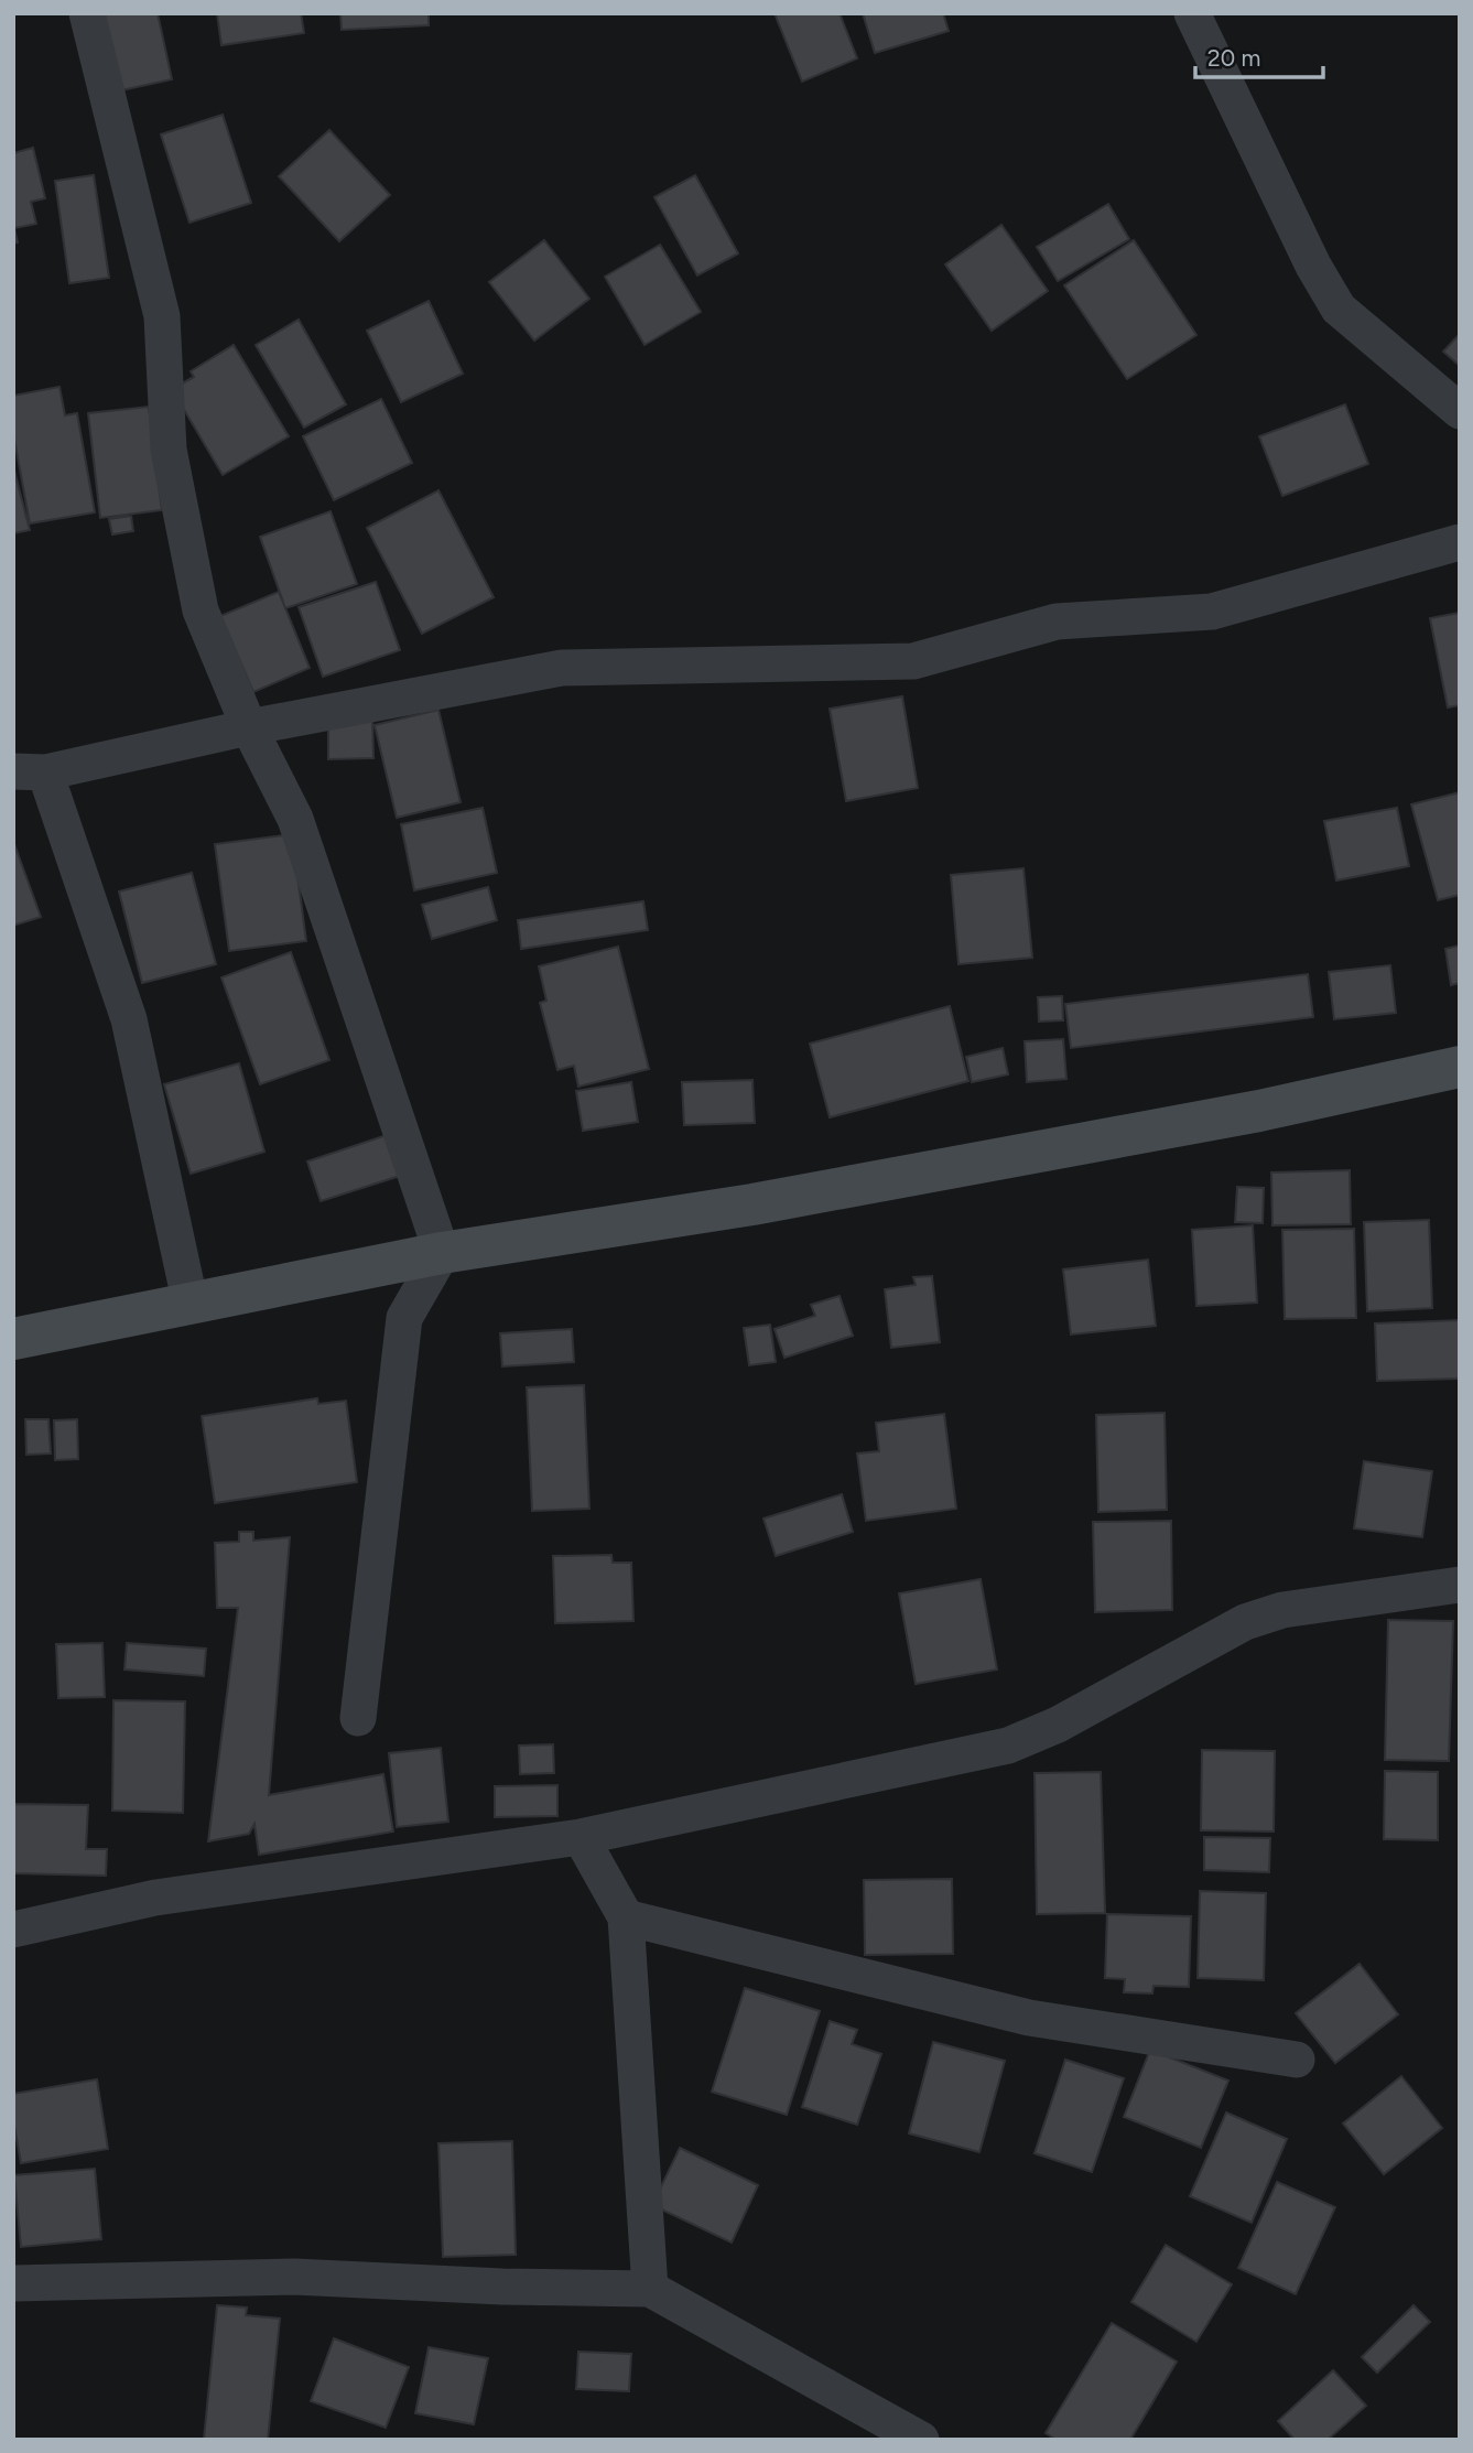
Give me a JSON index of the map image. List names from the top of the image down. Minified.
{"scale_bar":"20 m"}
